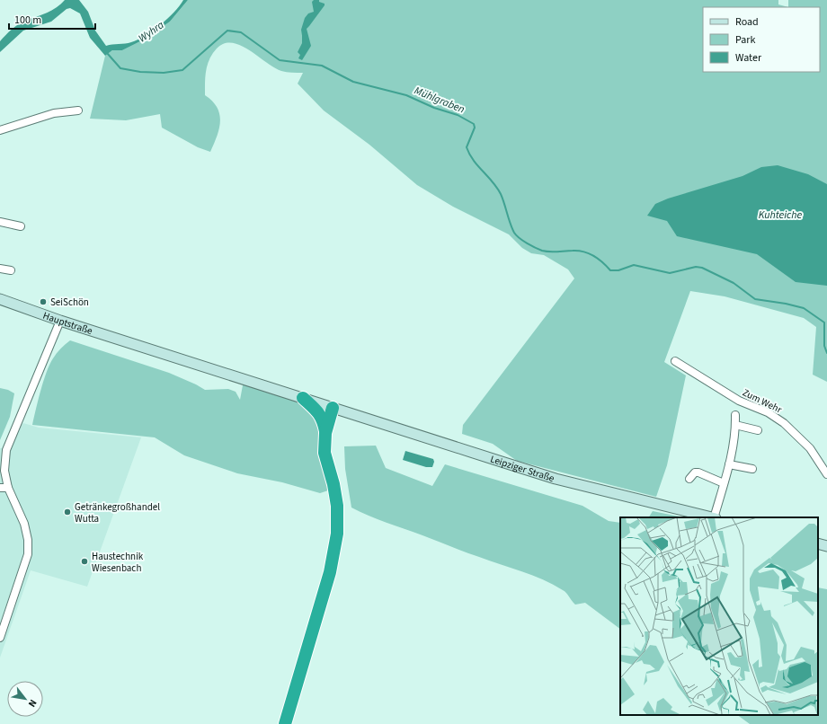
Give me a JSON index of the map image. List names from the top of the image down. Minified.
{"streets":{"street":["Hauptstraße","Zum Wehr","Leipziger Straße"]},"crossings":[["Hauptstraße","Leipziger Straße"]],"water":["Wyhra","Mühlgraben","Kuhteiche"],"places":["SeiSchön","Getränkegroßhandel Wutta","Haustechnik Wiesenbach"],"legend":["Road","Park","Water"],"scale_bar":"100 m","north":"bottom right"}
